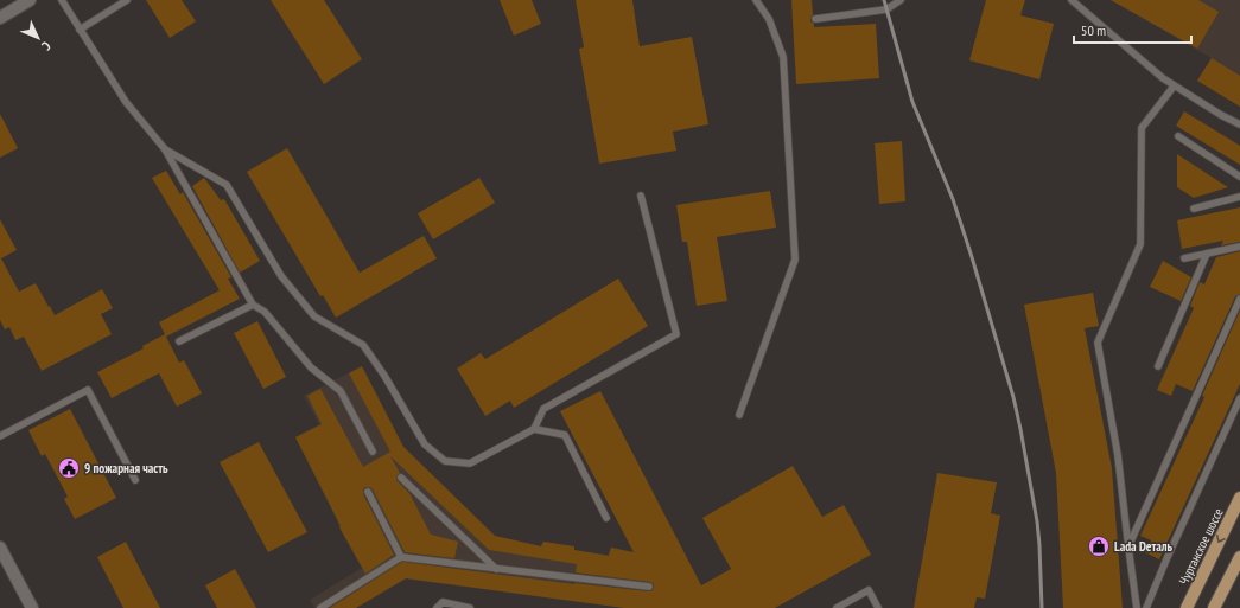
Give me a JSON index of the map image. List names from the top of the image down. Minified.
{"streets":{"main road":["Чуртанское шоссе"]},"places":{"public building":["9 пожарная часть"],"shop":["Lada Dеталь"]},"scale_bar":"50 m","north":"bottom right"}
